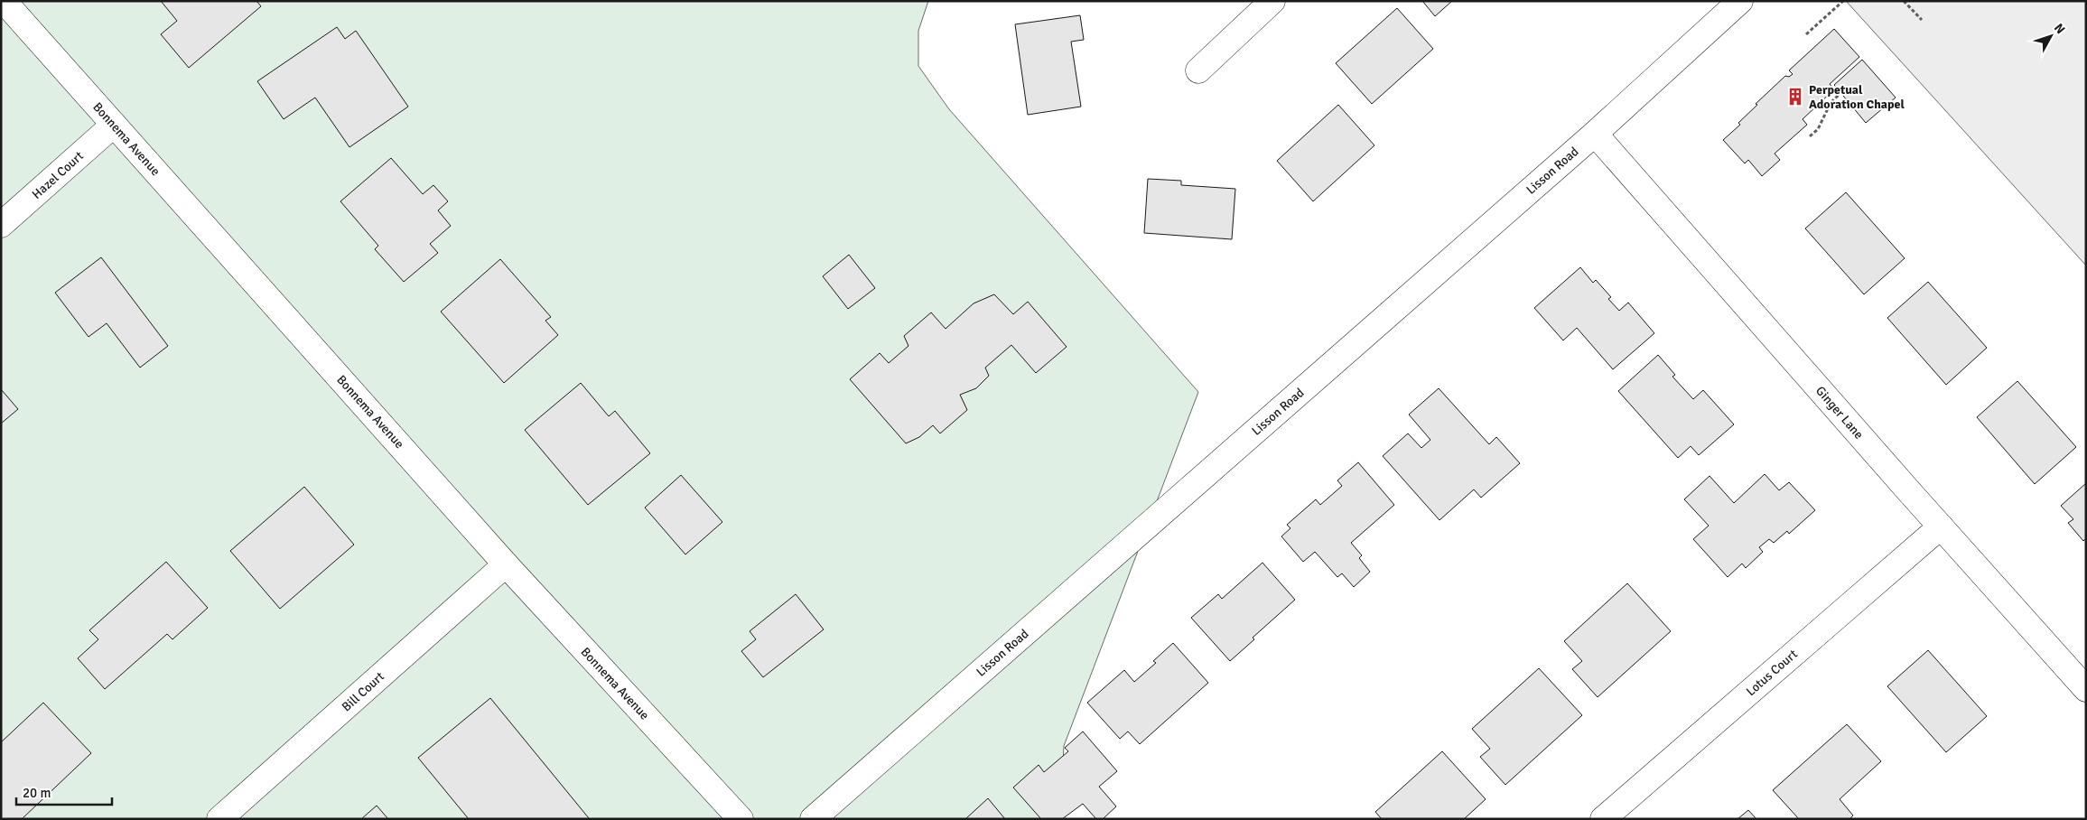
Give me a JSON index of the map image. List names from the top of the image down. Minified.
{"streets":{"street":["Bonnema Avenue","Lisson Road","Hazel Court","Ginger Lane","Lotus Court","Bill Court"]},"crossings":[["Bonnema Avenue","Hazel Court"],["Bonnema Avenue","Bill Court"],["Lisson Road","Ginger Lane"],["Ginger Lane","Lotus Court"]],"places":{"building":["Perpetual Adoration Chapel"]},"scale_bar":"20 m","north":"top right"}
